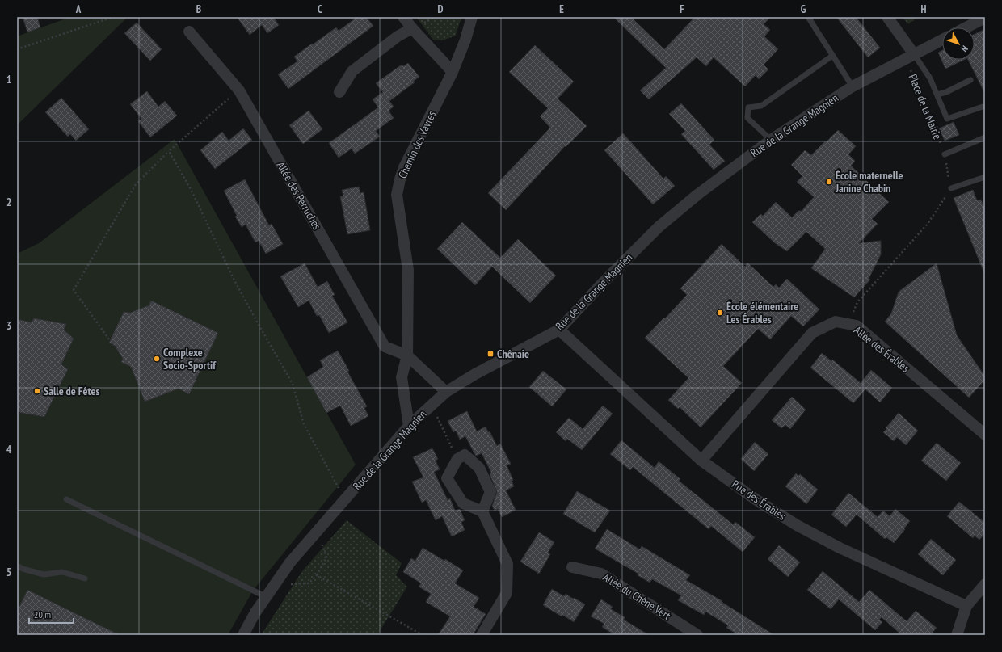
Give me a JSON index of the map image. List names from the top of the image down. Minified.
{"streets":{"street":["Rue de la Grange Magnien","Chemin des Vavres","Allée des Perruches","Allée des Érables","Rue des Érables","Allée du Chêne Vert"],"lane":["Place de la Mairie"]},"crossings":[["Place de la Mairie","Rue de la Grange Magnien"],["Rue de la Grange Magnien","Chemin des Vavres"],["Rue de la Grange Magnien","Rue des Érables"],["Chemin des Vavres","Allée des Perruches"],["Allée des Érables","Rue des Érables"]],"places":{"other":["École maternelle Janine Chabin","École élémentaire Les Érables","Complexe Socio-Sportif","Salle de Fêtes"],"transit":["Chênaie"]},"scale_bar":"20 m","north":"bottom right","grid":{"columns":["A","B","C","D","E","F","G","H"],"rows":["1","2","3","4","5"]}}
